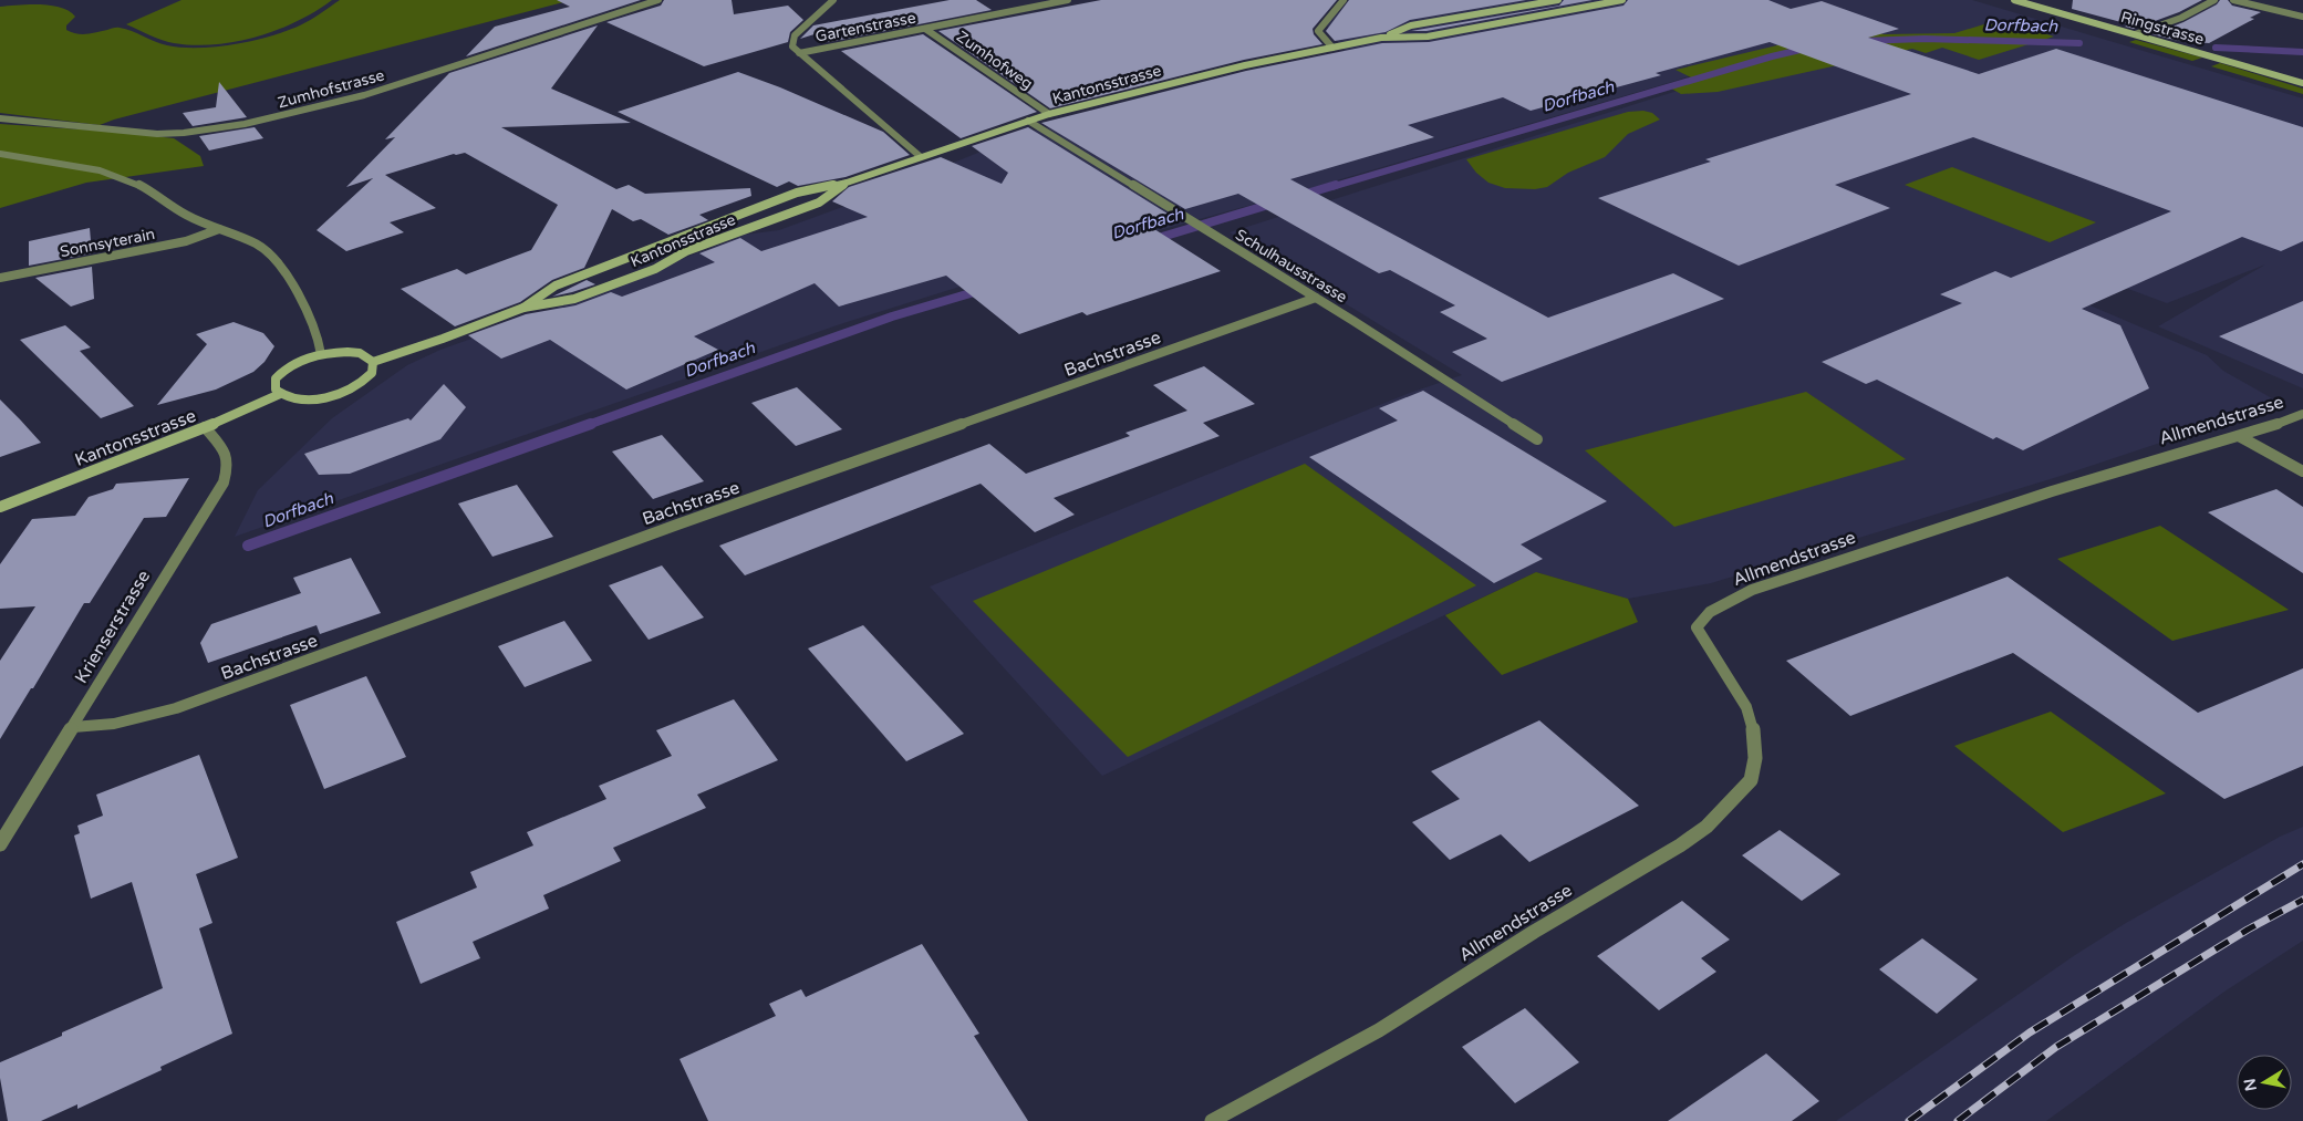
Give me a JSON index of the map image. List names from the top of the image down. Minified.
{"streets":{"main road":["Ringstrasse","Kantonsstrasse"],"street":["Gartenstrasse","Zumhofweg","Zumhofstrasse","Sonnsyterain","Schulhausstrasse","Bachstrasse","Allmendstrasse","Krienserstrasse"]},"crossings":[["Gartenstrasse","Zumhofweg"],["Zumhofweg","Kantonsstrasse"],["Kantonsstrasse","Schulhausstrasse"],["Kantonsstrasse","Krienserstrasse"],["Schulhausstrasse","Bachstrasse"],["Bachstrasse","Krienserstrasse"]],"water":["Dorfbach"],"north":"left"}
